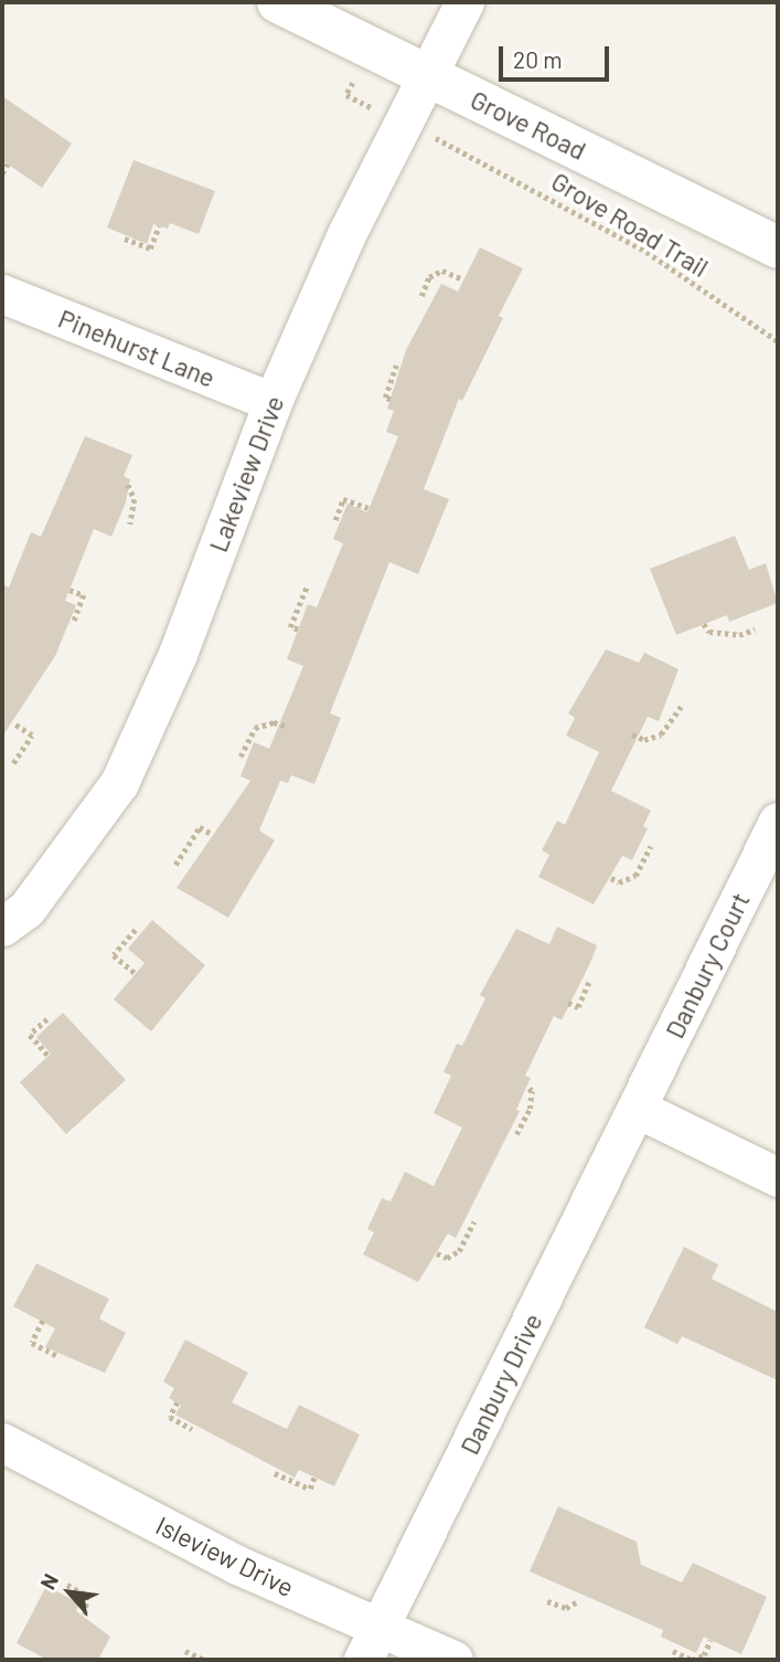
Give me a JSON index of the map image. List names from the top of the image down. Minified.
{"streets":{"street":["Grove Road","Pinehurst Lane","Lakeview Drive","Danbury Court","Danbury Drive","Isleview Drive"],"path":["Grove Road Trail"]},"crossings":[["Grove Road","Lakeview Drive"],["Pinehurst Lane","Lakeview Drive"],["Danbury Court","Danbury Drive"],["Danbury Drive","Isleview Drive"]],"scale_bar":"20 m","north":"top left"}
